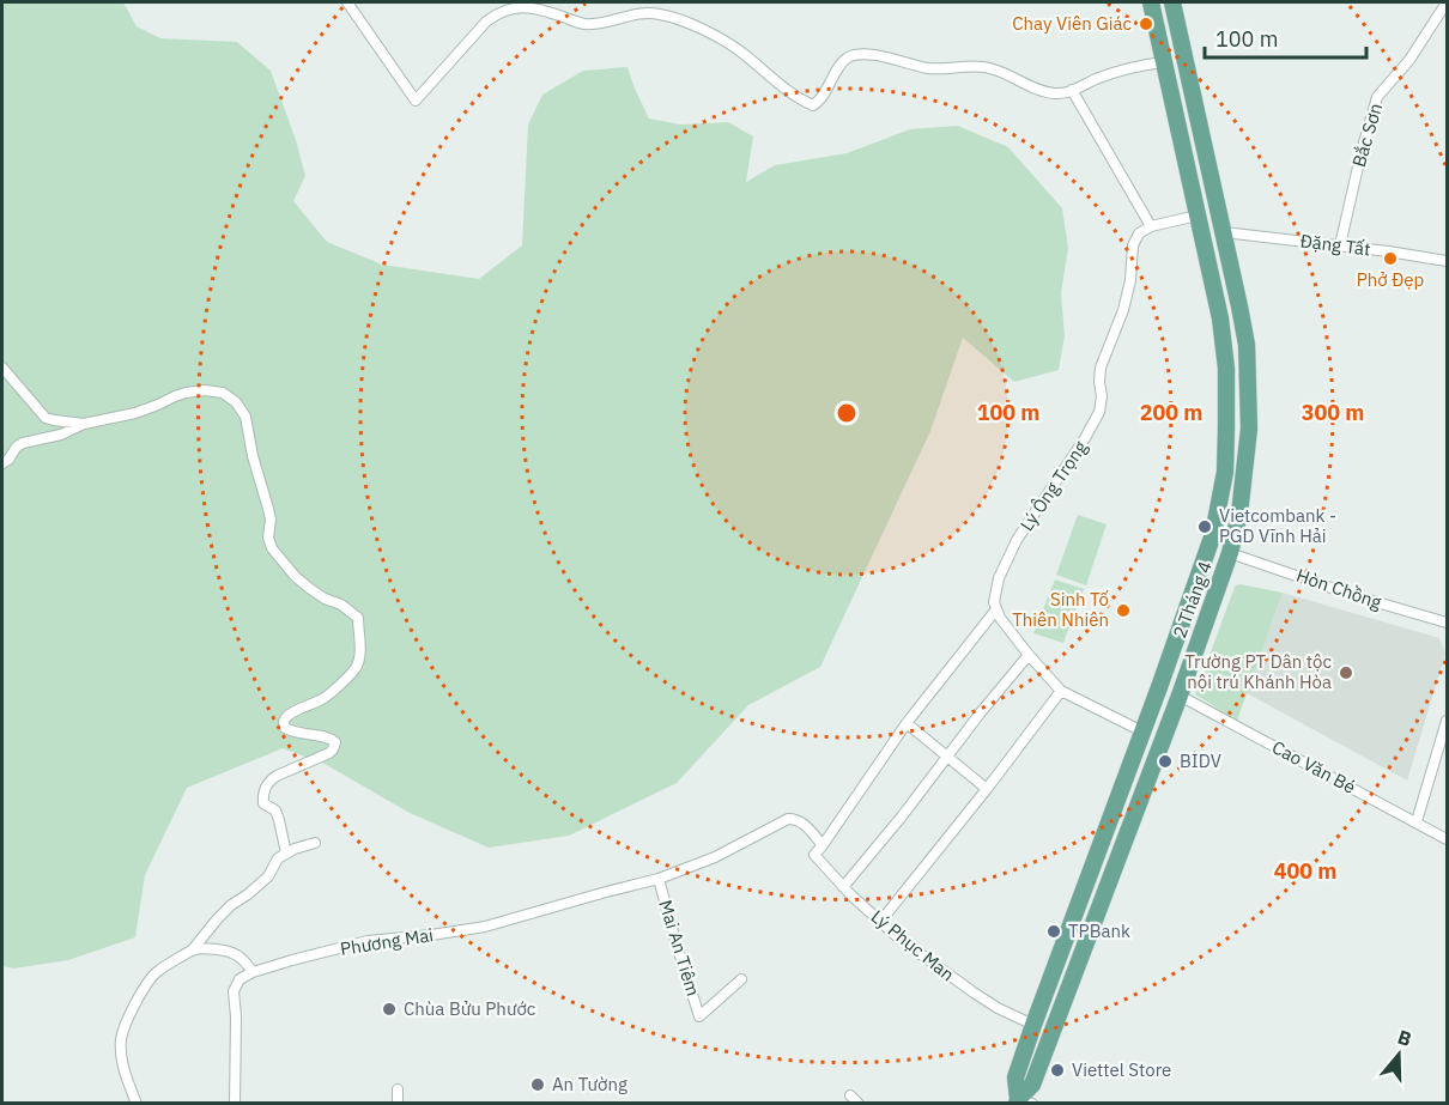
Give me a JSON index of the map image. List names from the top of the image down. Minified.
{"streets":{"main road":["2 Tháng 4"],"street":["Bắc Sơn","Đặng Tất","Lý Ông Trọng","Hòn Chồng","Cao Văn Bé","Phương Mai","Lý Phục Man","Mai An Tiêm"]},"crossings":[["Bắc Sơn","Đặng Tất"],["Đặng Tất","2 Tháng 4"],["Hòn Chồng","2 Tháng 4"],["2 Tháng 4","Cao Văn Bé"],["2 Tháng 4","Lý Phục Man"],["Phương Mai","Lý Phục Man"],["Phương Mai","Mai An Tiêm"]],"places":["Chay Viên Giác","Phở Đẹp","Vietcombank - PGD Vĩnh Hải","Sinh Tố Thiên Nhiên","Trường PT Dân tộc nội trú Khánh Hòa","BIDV","TPBank","Chùa Bửu Phước","Viettel Store","An Tường"],"scale_bar":"100 m","north":"top","rings":["100 m","200 m","300 m","400 m"]}
